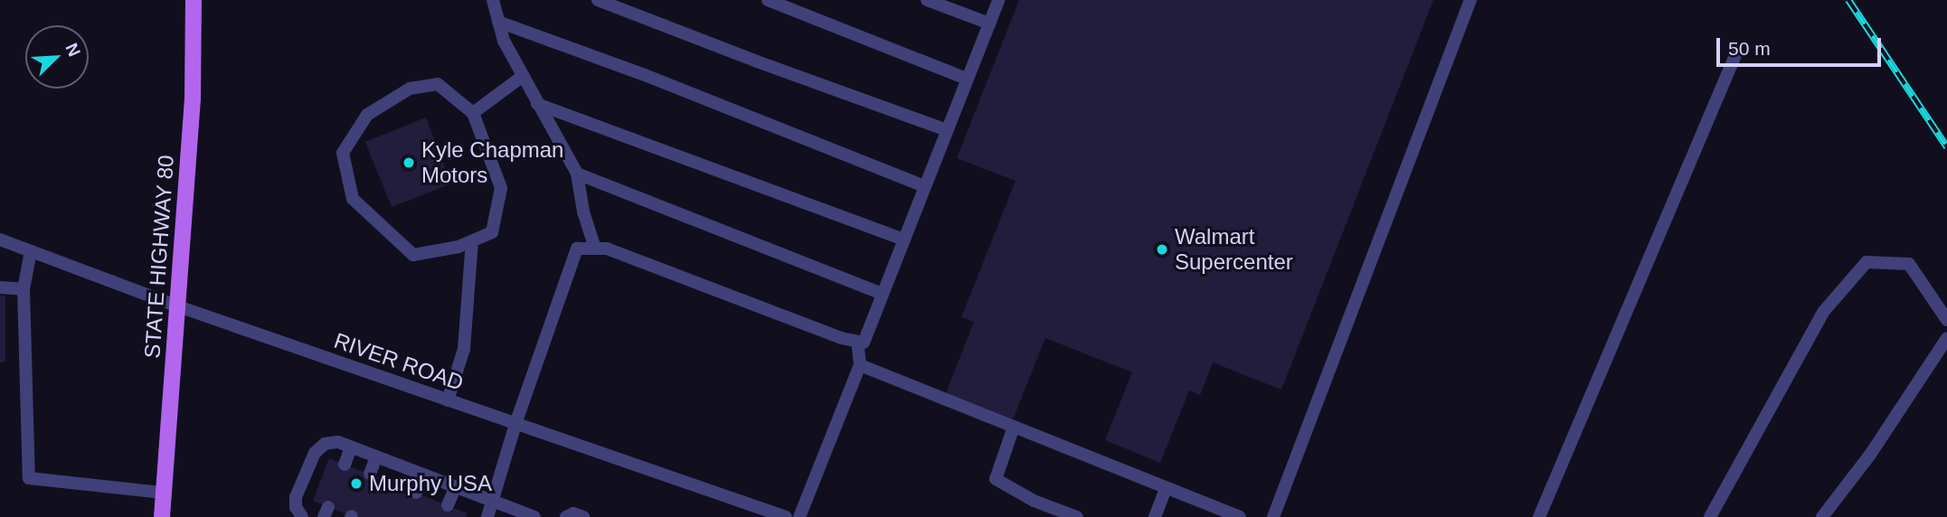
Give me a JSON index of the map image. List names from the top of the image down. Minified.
{"streets":{"main road":["STATE HIGHWAY 80"],"street":["RIVER ROAD"]},"crossings":[["STATE HIGHWAY 80","RIVER ROAD"]],"places":["Kyle Chapman Motors","Walmart Supercenter","Murphy USA"],"scale_bar":"50 m","north":"top right"}
